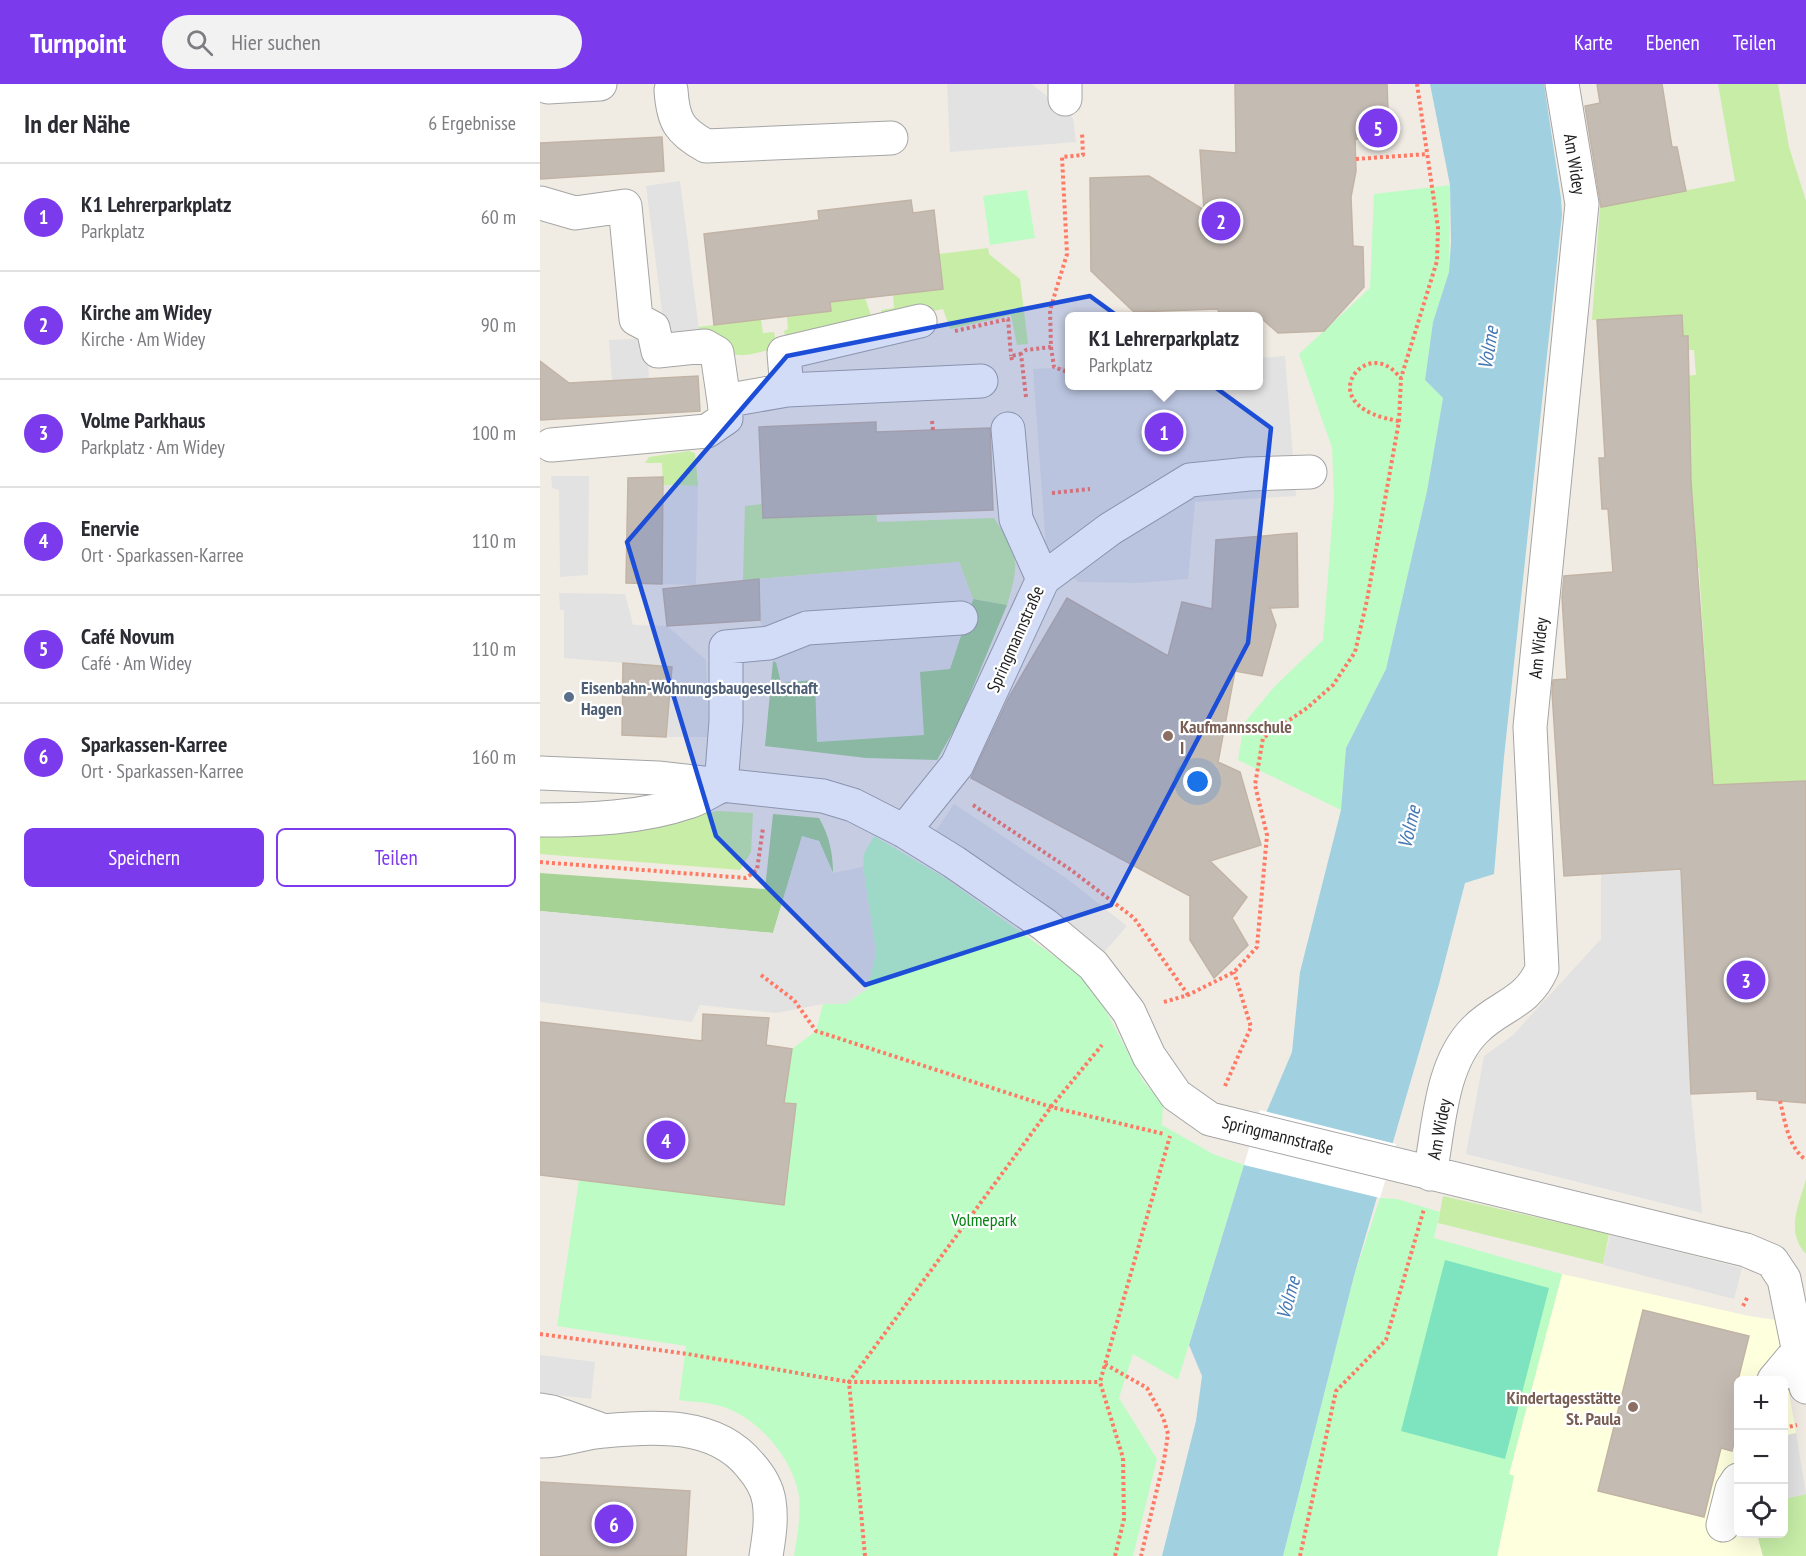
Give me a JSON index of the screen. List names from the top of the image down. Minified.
{"streets":{"street":["Am Widey","Springmannstraße"]},"crossings":[["Am Widey","Springmannstraße"]],"water":["Volme"],"parks":["Volmepark"],"places":["Eisenbahn-Wohnungsbaugesellschaft Hagen","Kaufmannsschule I","Kindertagesstätte St. Paula"],"page":{"header":"Turnpoint","search":"Hier suchen","nav":["Karte","Ebenen","Teilen"],"heading":["In der Nähe","6 Ergebnisse"],"pins":["5","2","1","3","4","6"],"list":[{"mark":"1","name":"K1 Lehrerparkplatz","note":"Parkplatz","value":"60 m"},{"mark":"2","name":"Kirche am Widey","note":"Kirche · Am Widey","value":"90 m"},{"mark":"3","name":"Volme Parkhaus","note":"Parkplatz · Am Widey","value":"100 m"},{"mark":"4","name":"Enervie","note":"Ort · Sparkassen-Karree","value":"110 m"},{"mark":"5","name":"Café Novum","note":"Café · Am Widey","value":"110 m"},{"mark":"6","name":"Sparkassen-Karree","note":"Ort · Sparkassen-Karree","value":"160 m"}],"popup":["K1 Lehrerparkplatz","Parkplatz"],"buttons":["Speichern","Teilen"],"map_buttons":["+","−"]}}
